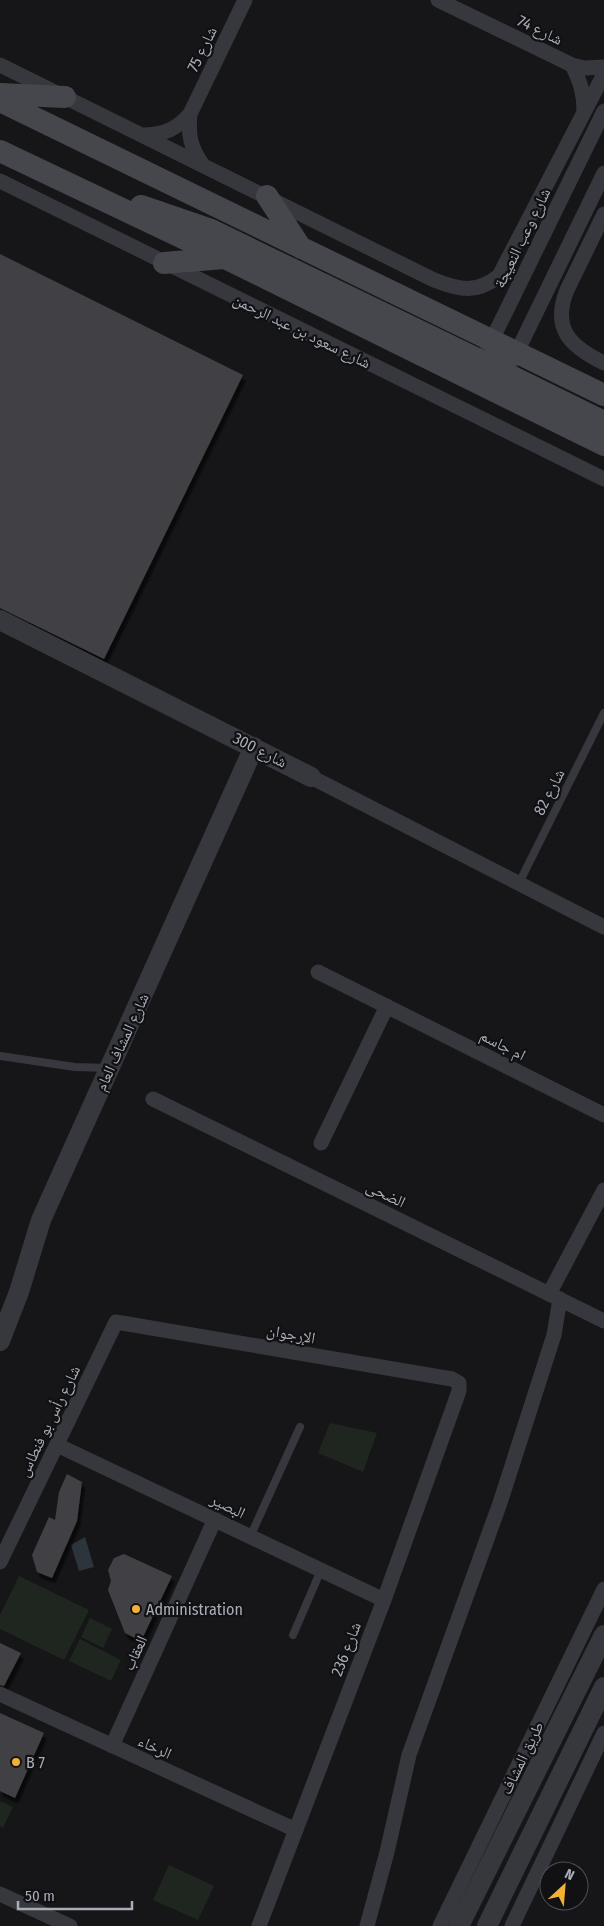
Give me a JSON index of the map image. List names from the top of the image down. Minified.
{"streets":{"main road":["شارع سعود بن عبد الرحمن"],"street":["شارع 74","شارع 75","شارع وعب النعيجة","شارع 300","شارع المشاف العام","ام جاسم","الضحى","الإرجوان","شارع رأس بو فنطاس","البصير","شارع 236","العقاب","الرخاء","طريق المشاف"],"lane":["شارع 82"]},"crossings":[["شارع 74","شارع وعب النعيجة"],["شارع وعب النعيجة","شارع سعود بن عبد الرحمن"],["شارع 300","شارع 82"],["شارع 300","شارع المشاف العام"],["الإرجوان","شارع رأس بو فنطاس"],["الإرجوان","شارع 236"],["شارع رأس بو فنطاس","البصير"],["البصير","شارع 236"],["البصير","العقاب"],["شارع 236","الرخاء"],["العقاب","الرخاء"]],"places":["Administration","B 7"],"scale_bar":"50 m","north":"top right"}
